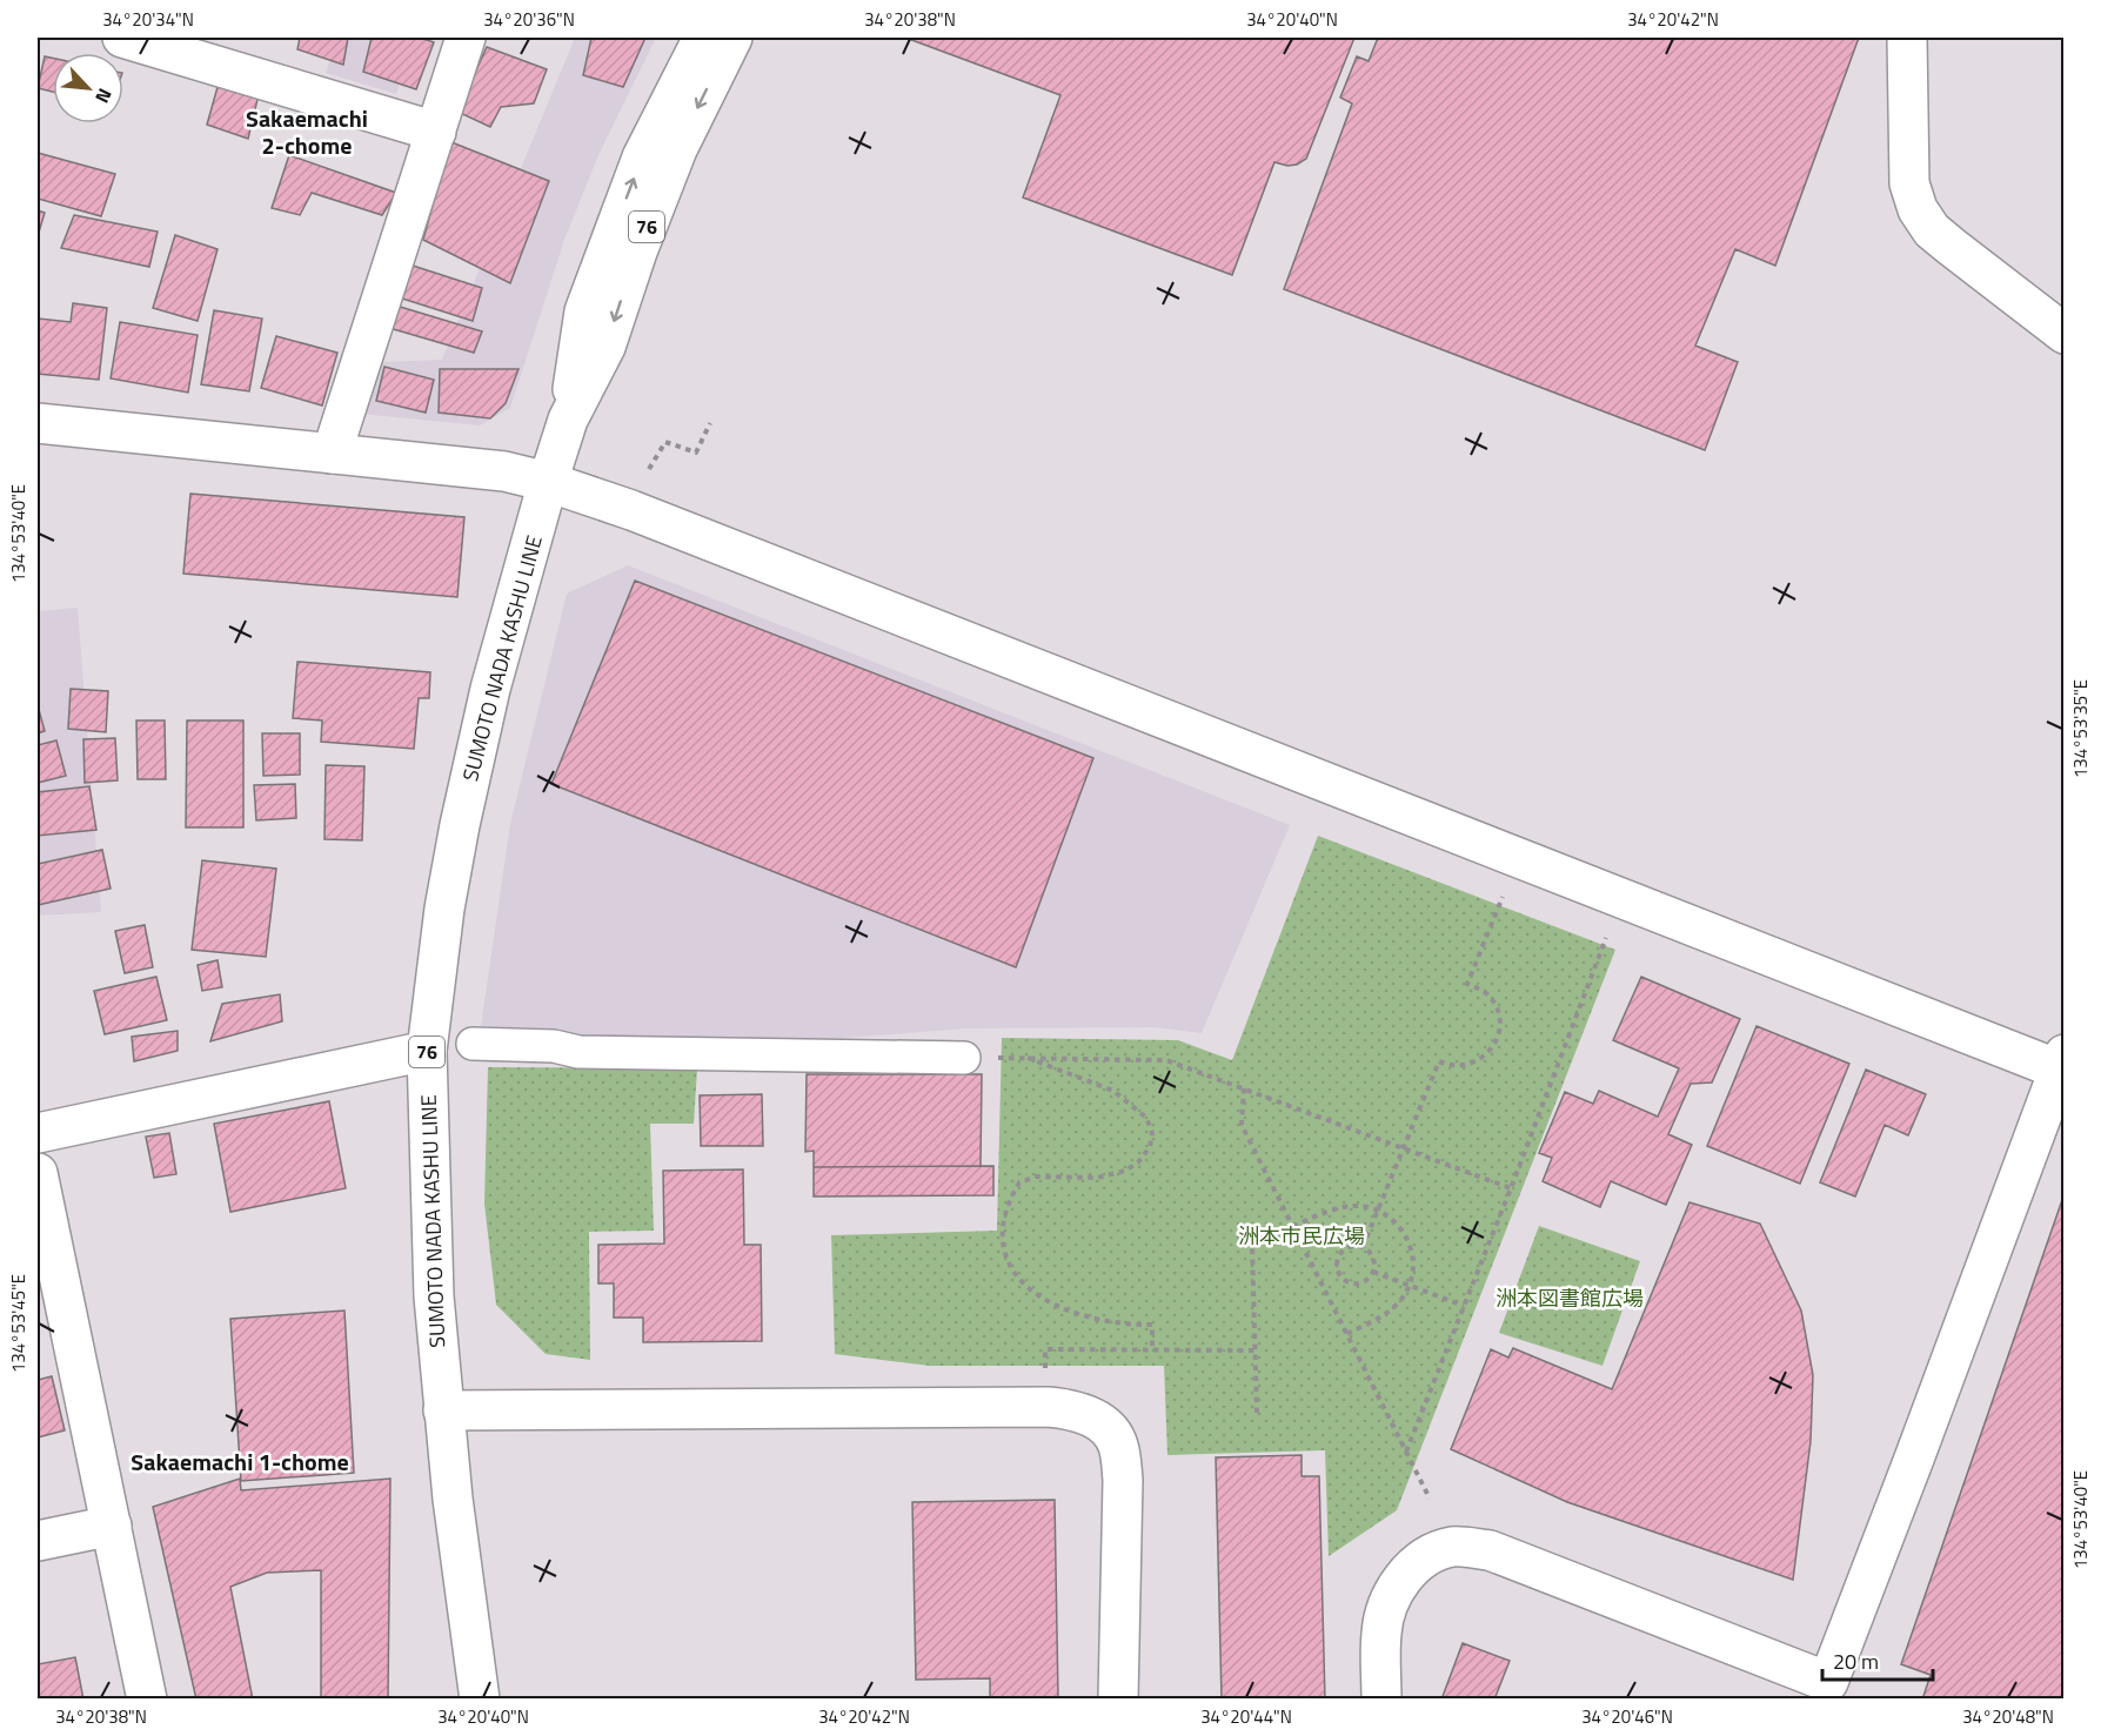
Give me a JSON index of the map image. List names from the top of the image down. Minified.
{"streets":{"street":["76","SUMOTO NADA KASHU LINE"]},"districts":["Sakaemachi 2-chome","Sakaemachi 1-chome"],"parks":["洲本市民広場","洲本図書館広場"],"scale_bar":"20 m","north":"bottom right","coordinates":["34°20'34\"N","34°20'36\"N","34°20'38\"N","34°20'40\"N","34°20'42\"N","134°53'40\"E","134°53'35\"E","134°53'45\"E","34°20'44\"N","34°20'46\"N","34°20'48\"N"]}
